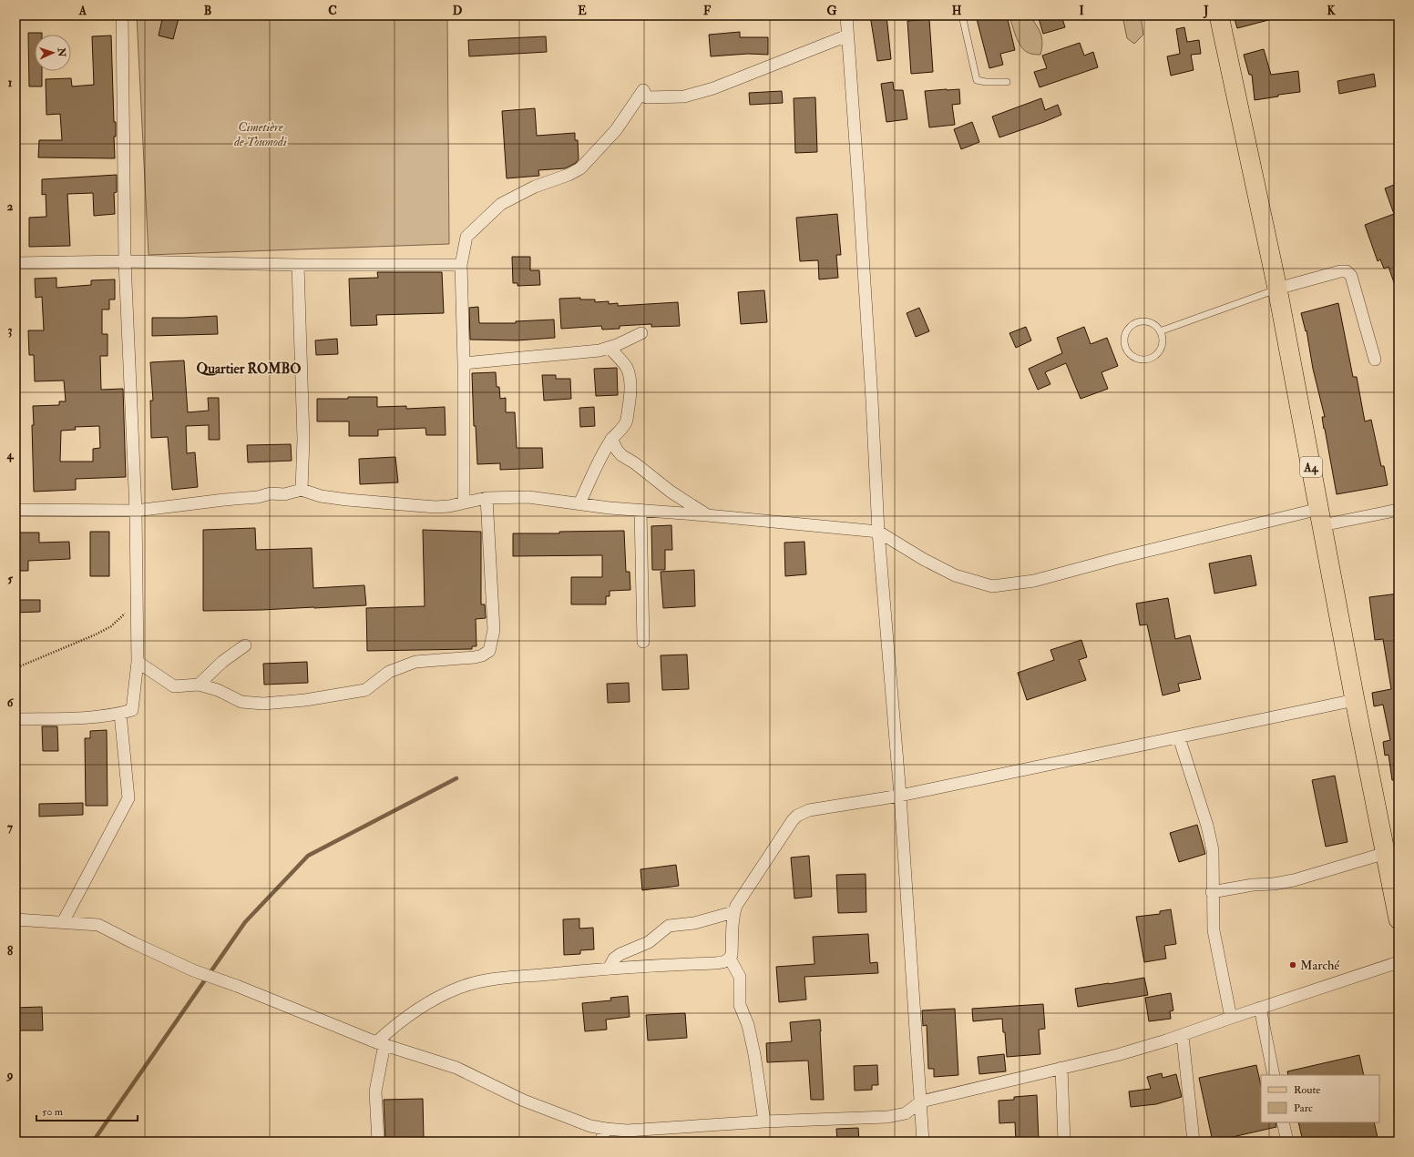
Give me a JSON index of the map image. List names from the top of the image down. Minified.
{"streets":{"main road":["A4"]},"districts":["Quartier ROMBO"],"parks":["Cimetière de Toumodi"],"places":["Marché"],"legend":["Route","Parc"],"scale_bar":"50 m","north":"right","grid":{"columns":["A","B","C","D","E","F","G","H","I","J","K"],"rows":["1","2","3","4","5","6","7","8","9"]}}
